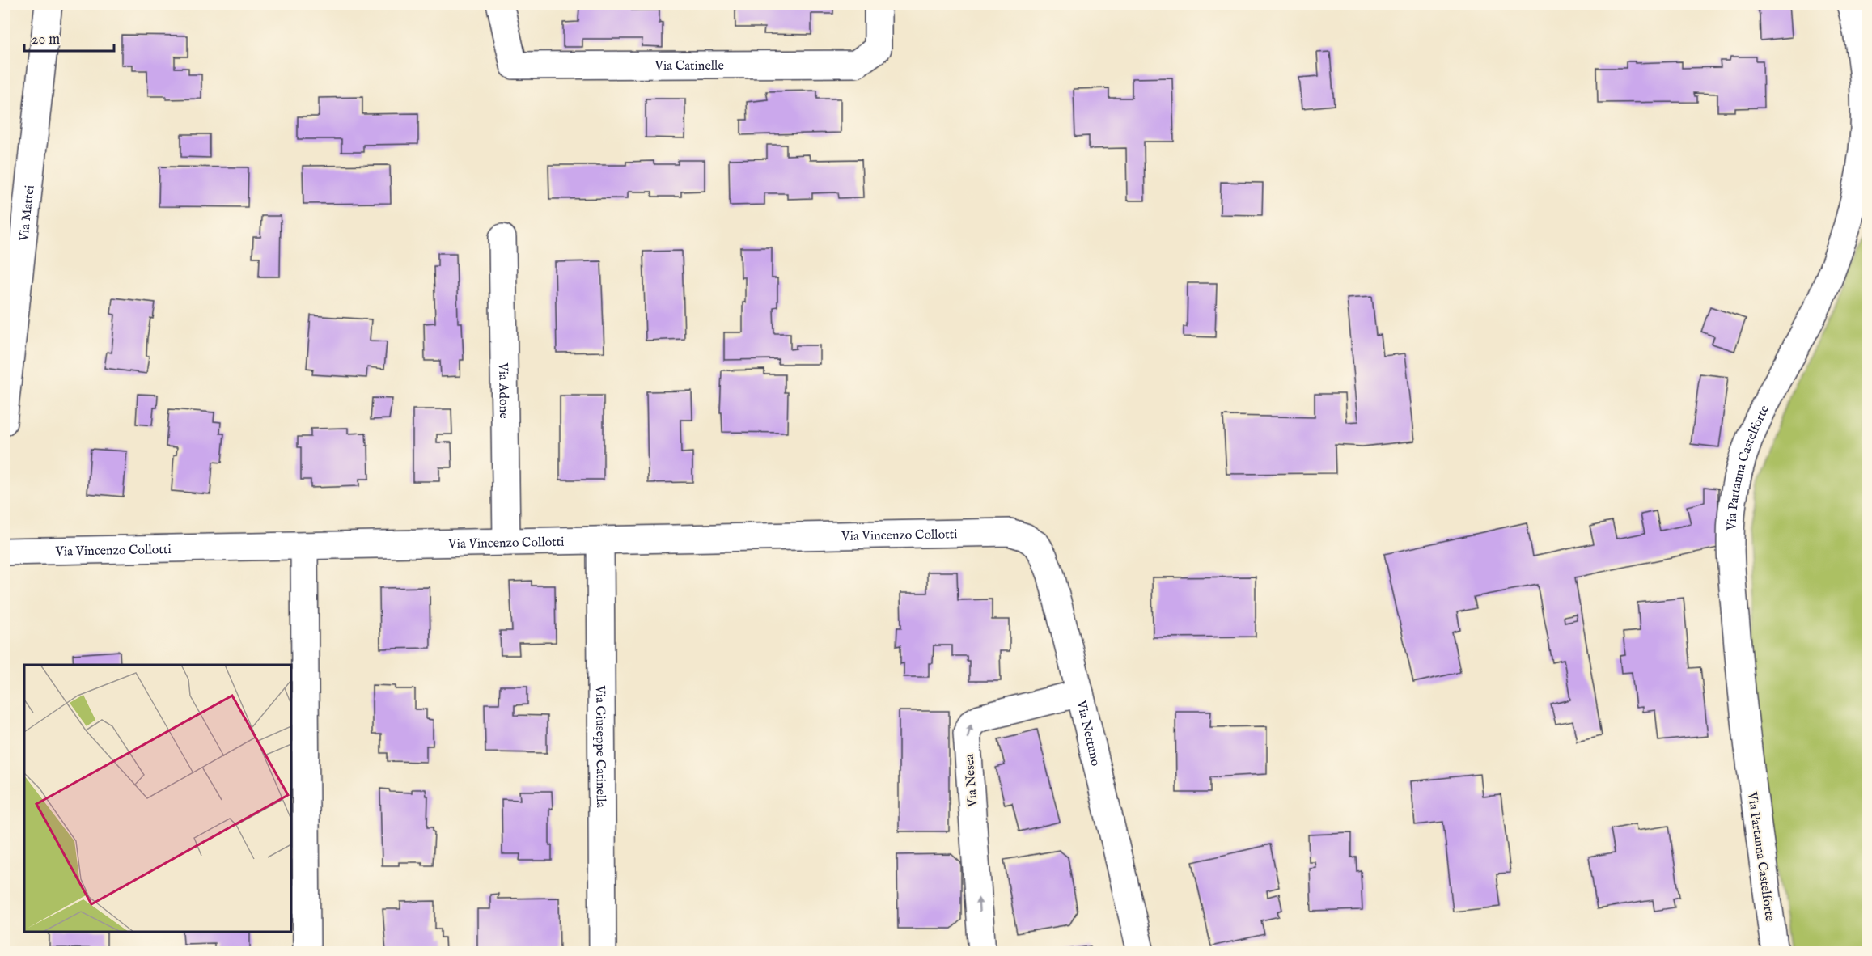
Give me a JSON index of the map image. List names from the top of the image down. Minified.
{"streets":{"street":["Via Catinelle","Via Mattei","Via Adone","Via Partanna Castelforte","Via Vincenzo Collotti","Via Nettuno","Via Giuseppe Catinella","Via Nesea"]},"crossings":[["Via Adone","Via Vincenzo Collotti"],["Via Vincenzo Collotti","Via Nettuno"],["Via Vincenzo Collotti","Via Giuseppe Catinella"],["Via Nettuno","Via Nesea"]],"one_way":["Via Nesea"],"scale_bar":"20 m"}
